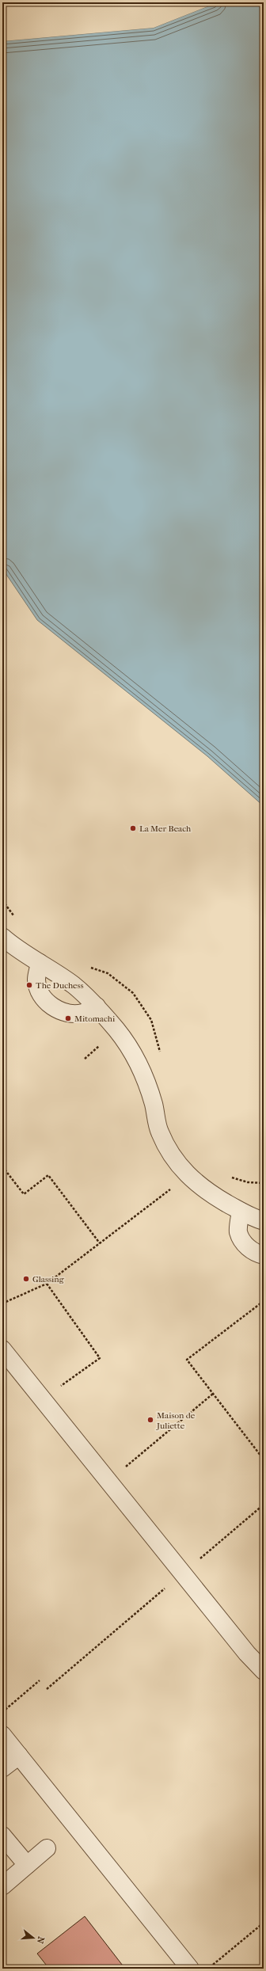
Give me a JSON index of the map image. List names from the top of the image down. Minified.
{"places":["La Mer Beach","The Duchess","Mitomachi","Glassing","Maison de Juliette"],"north":"right"}
